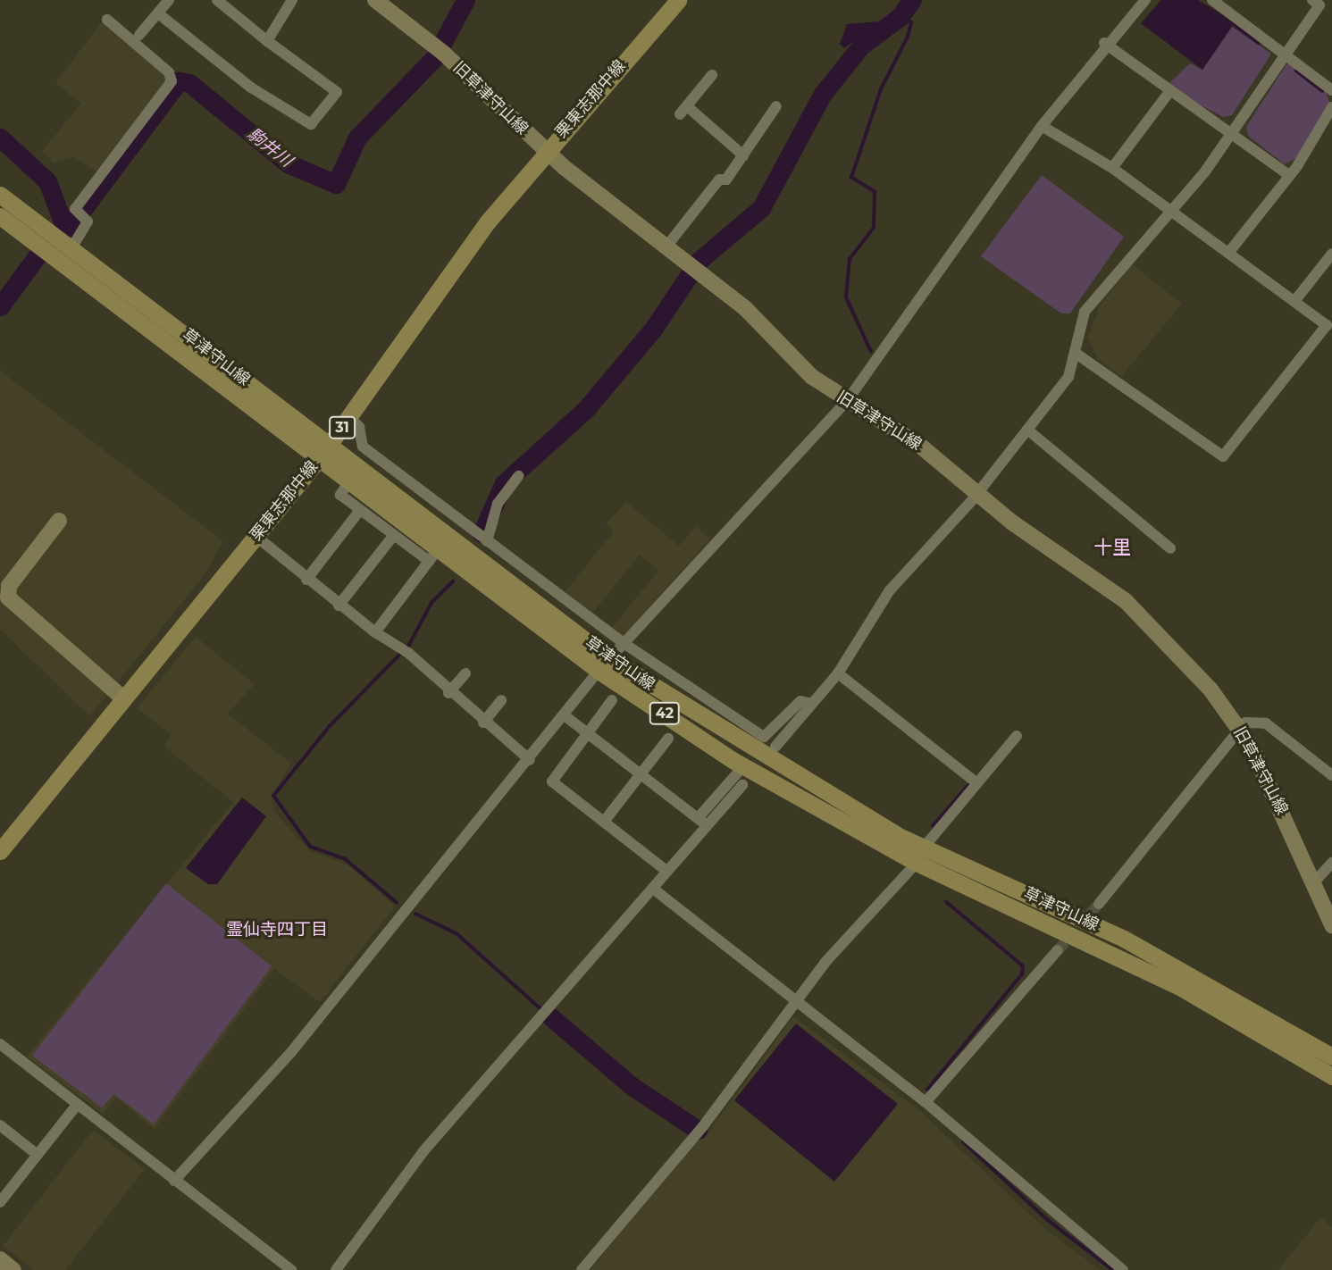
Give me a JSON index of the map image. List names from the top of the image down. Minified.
{"streets":{"main road":["栗東志那中線","草津守山線","31","42"],"street":["旧草津守山線"]},"crossings":[["旧草津守山線","栗東志那中線"],["栗東志那中線","草津守山線"]],"districts":["十里","霊仙寺四丁目"],"water":["駒井川"]}
